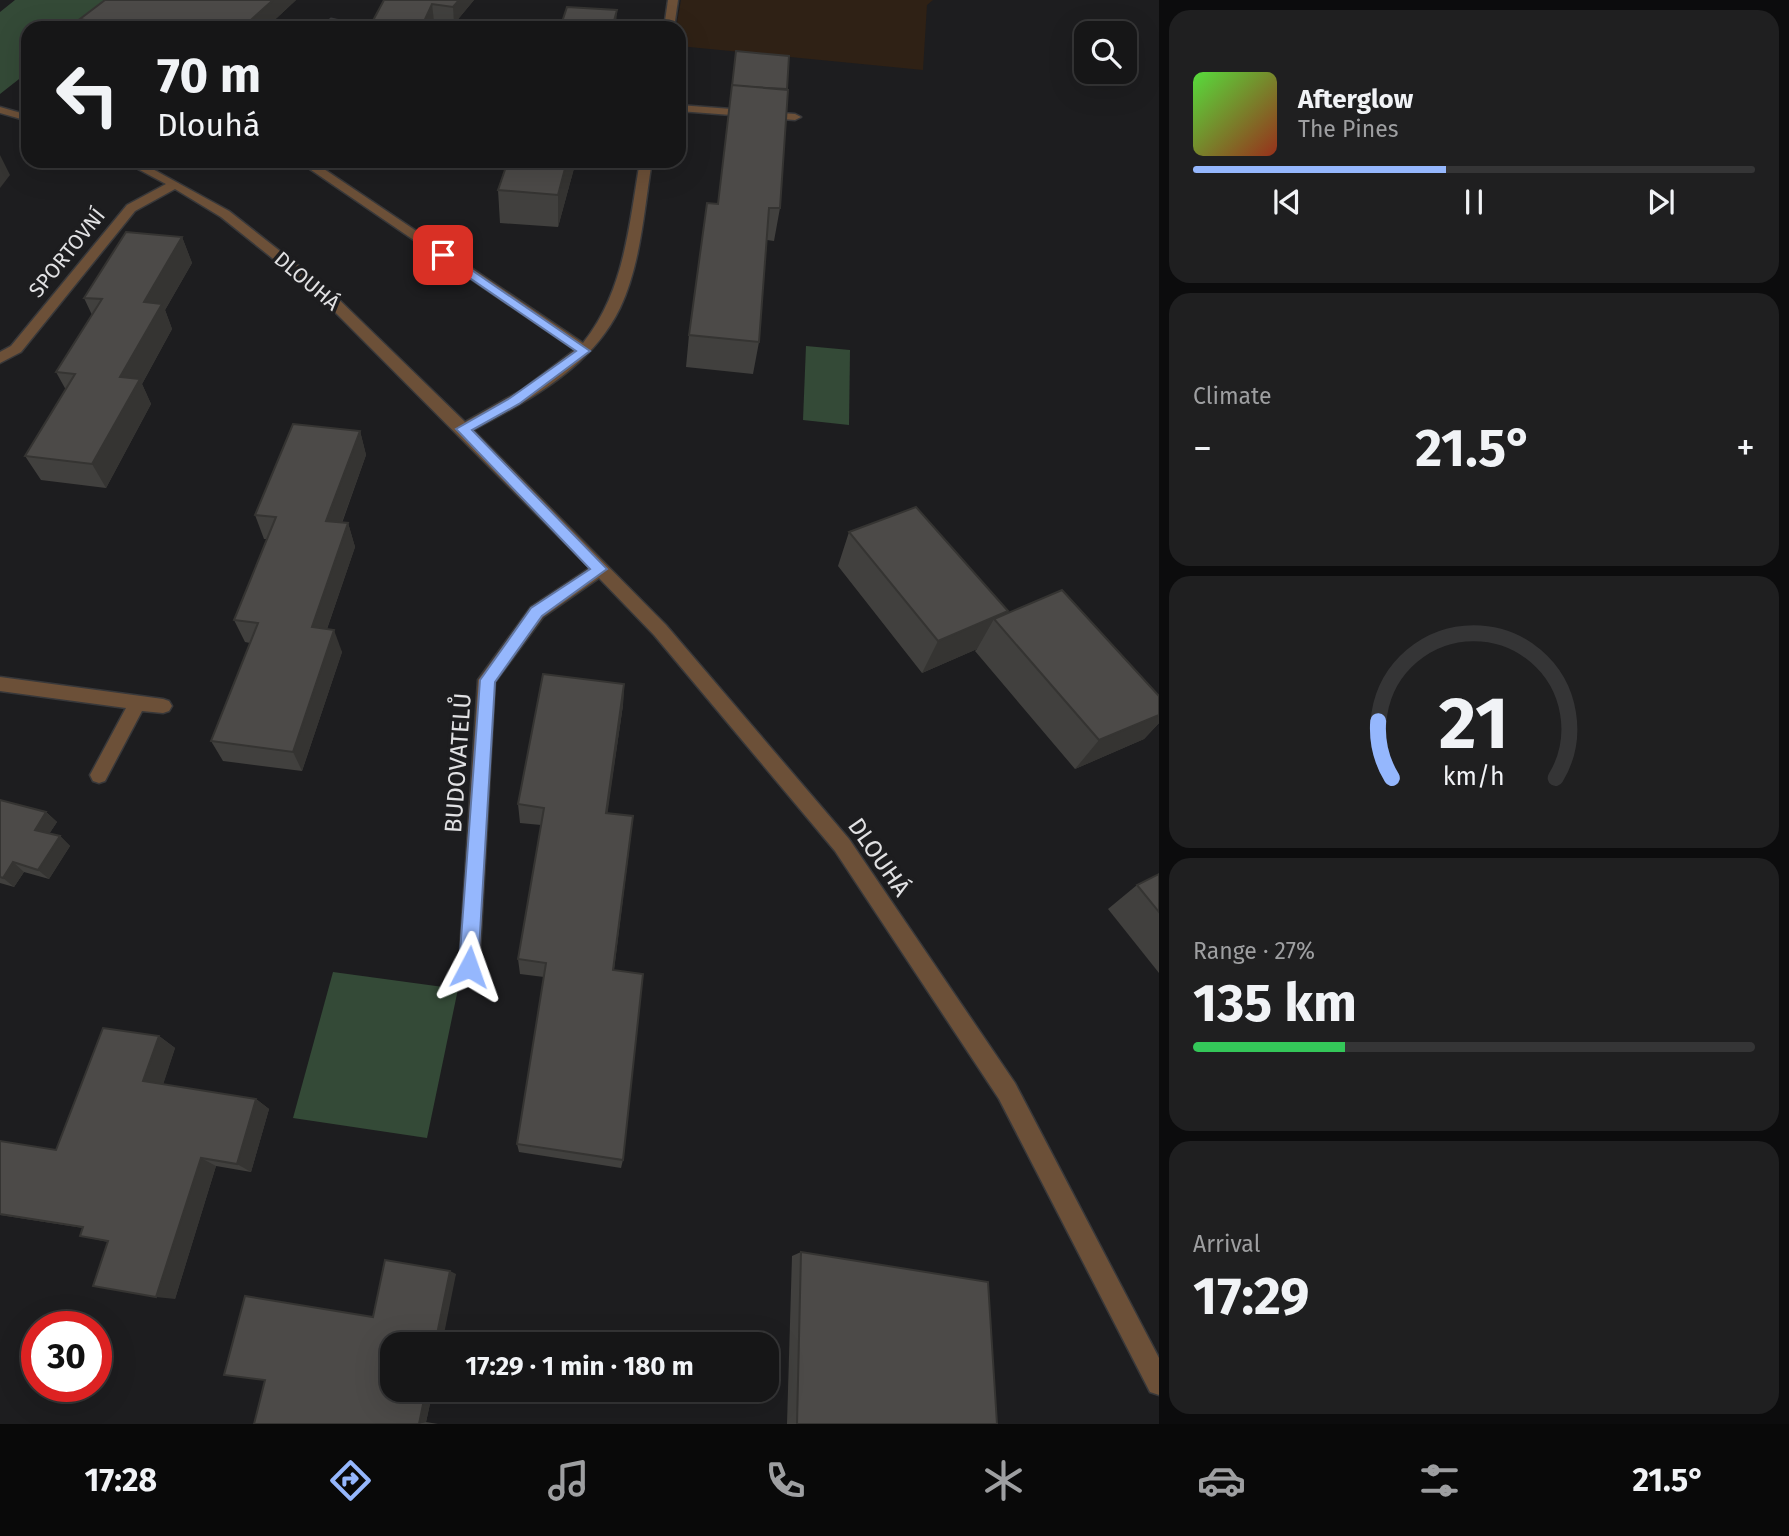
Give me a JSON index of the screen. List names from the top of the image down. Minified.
{"streets":{"street":["SPORTOVNÍ","DLOUHÁ","BUDOVATELŮ"]},"crossings":[["SPORTOVNÍ","DLOUHÁ"],["DLOUHÁ","BUDOVATELŮ"]],"page":{"turn":["70 m","Dlouhá"],"song":["Afterglow","The Pines"],"tile":["Climate",["Range · 27%","135 km"],["Arrival","17:29"]],"heat":["−","21.5°","+"],"limit":"30","trip":"17:29 · 1 min · 180 m","tabs":["17:28","21.5°"],"gauge":["21","km/h"]}}
